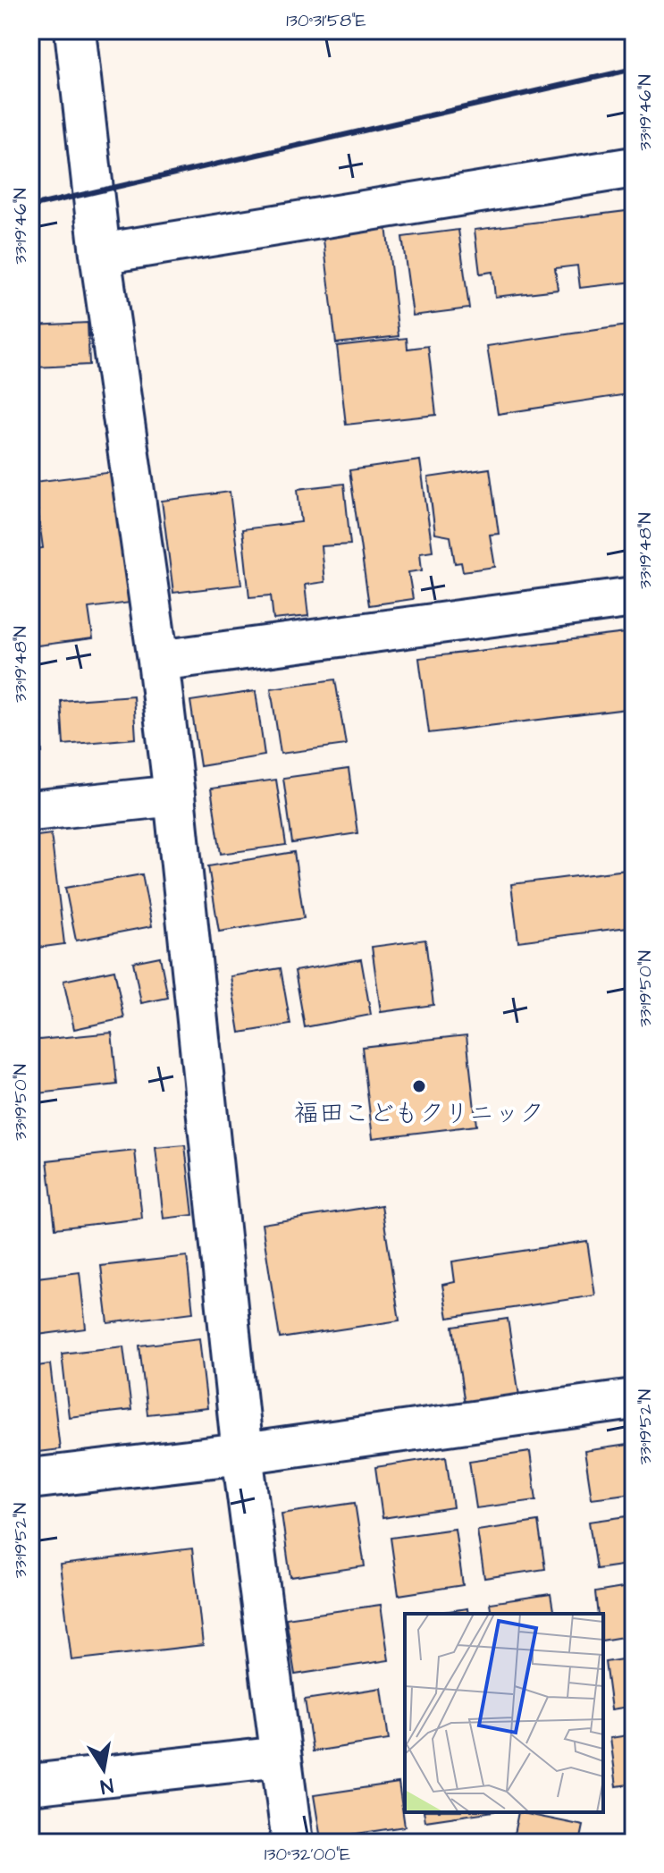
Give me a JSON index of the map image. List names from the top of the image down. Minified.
{"places":["福田こどもクリニック"],"north":"bottom","coordinates":["130°31'58\"E","33°19'46\"N","33°19'48\"N","33°19'50\"N","33°19'52\"N","130°32'00\"E"]}
